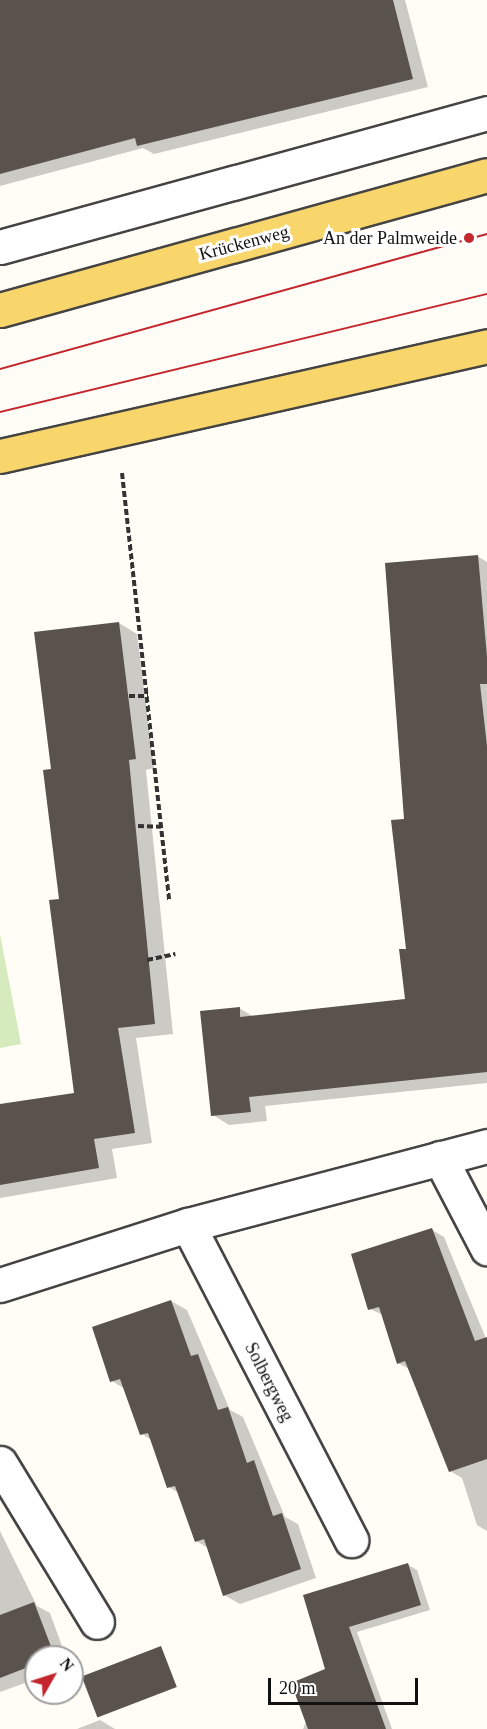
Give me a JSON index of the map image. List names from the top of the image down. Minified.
{"streets":{"main road":["Krückenweg"],"street":["Solbergweg"]},"places":["An der Palmweide"],"scale_bar":"20 m","north":"top right"}
